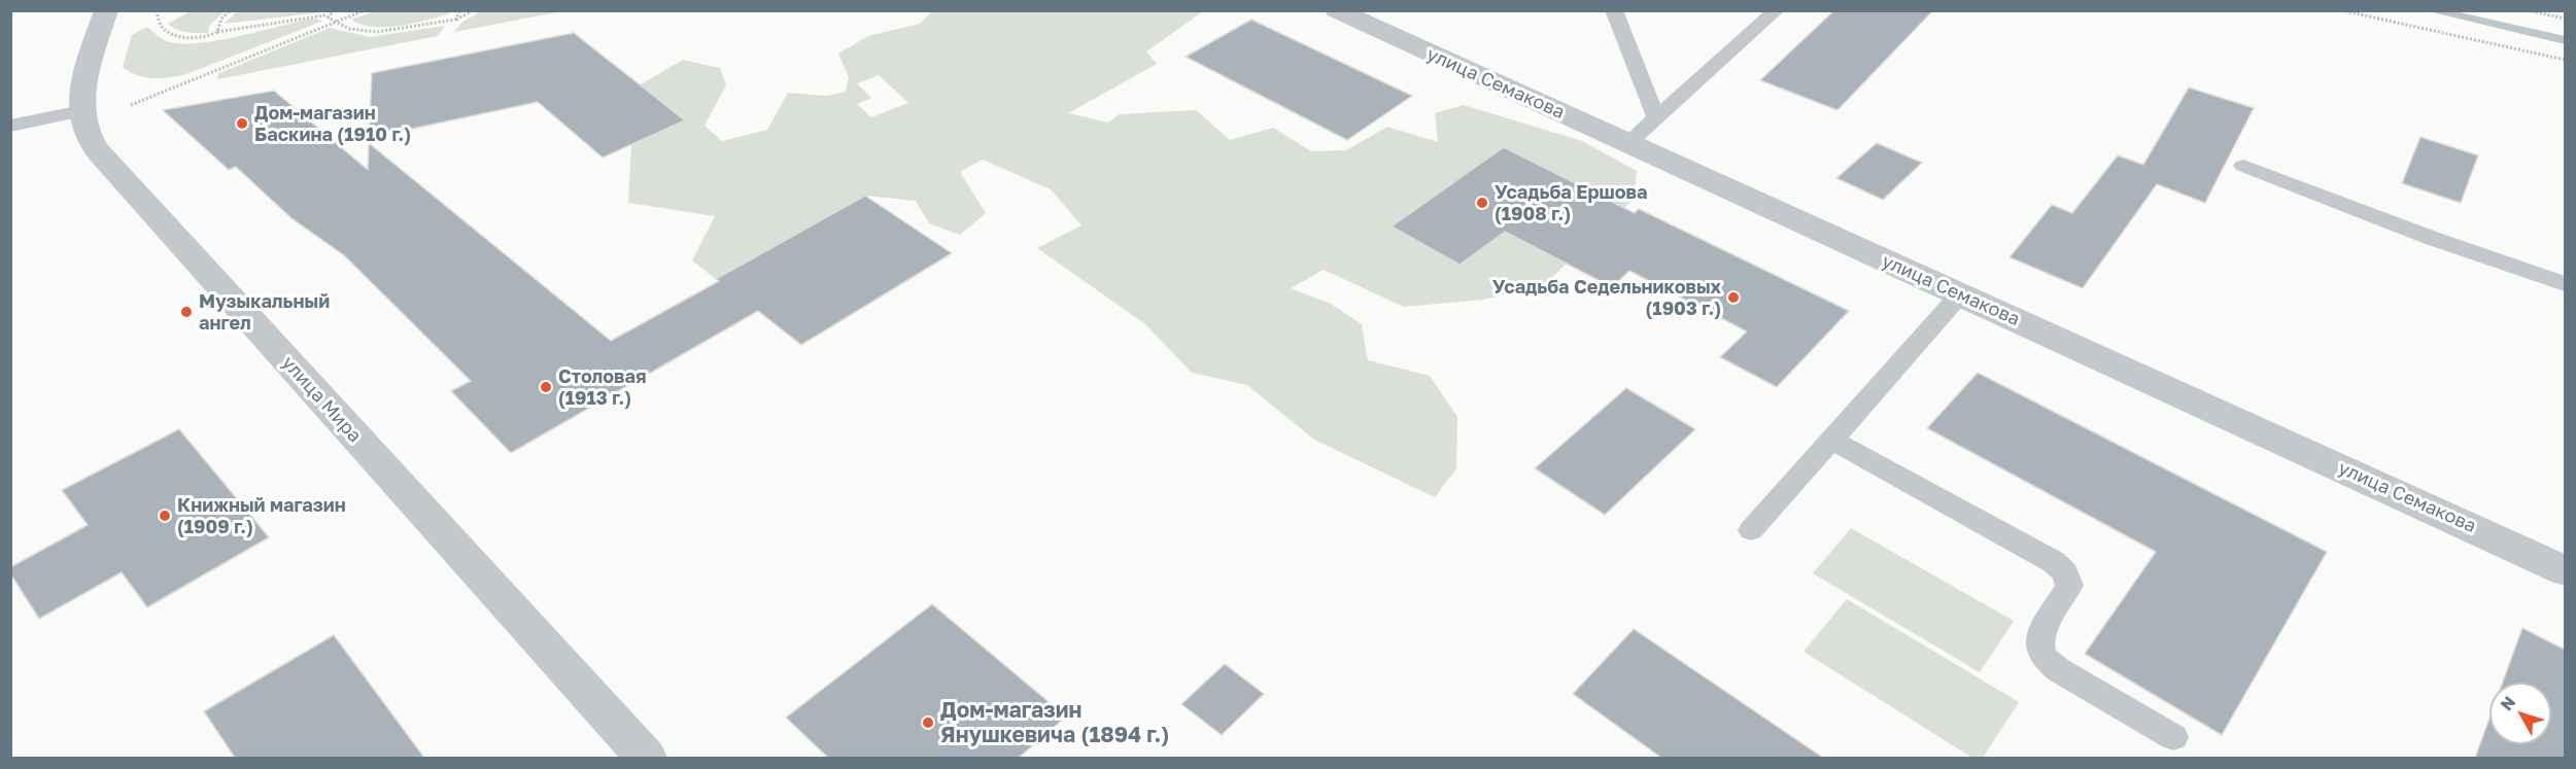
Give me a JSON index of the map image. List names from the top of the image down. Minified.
{"streets":{"street":["улица Семакова","улица Мира"]},"places":["Дом-магазин Баскина (1910 г.)","Усадьба Ершова (1908 г.)","Усадьба Седельниковых (1903 г.)","Музыкальный ангел","Столовая (1913 г.)","Книжный магазин (1909 г.)","Дом-магазин Янушкевича (1894 г.)"],"north":"top left"}
